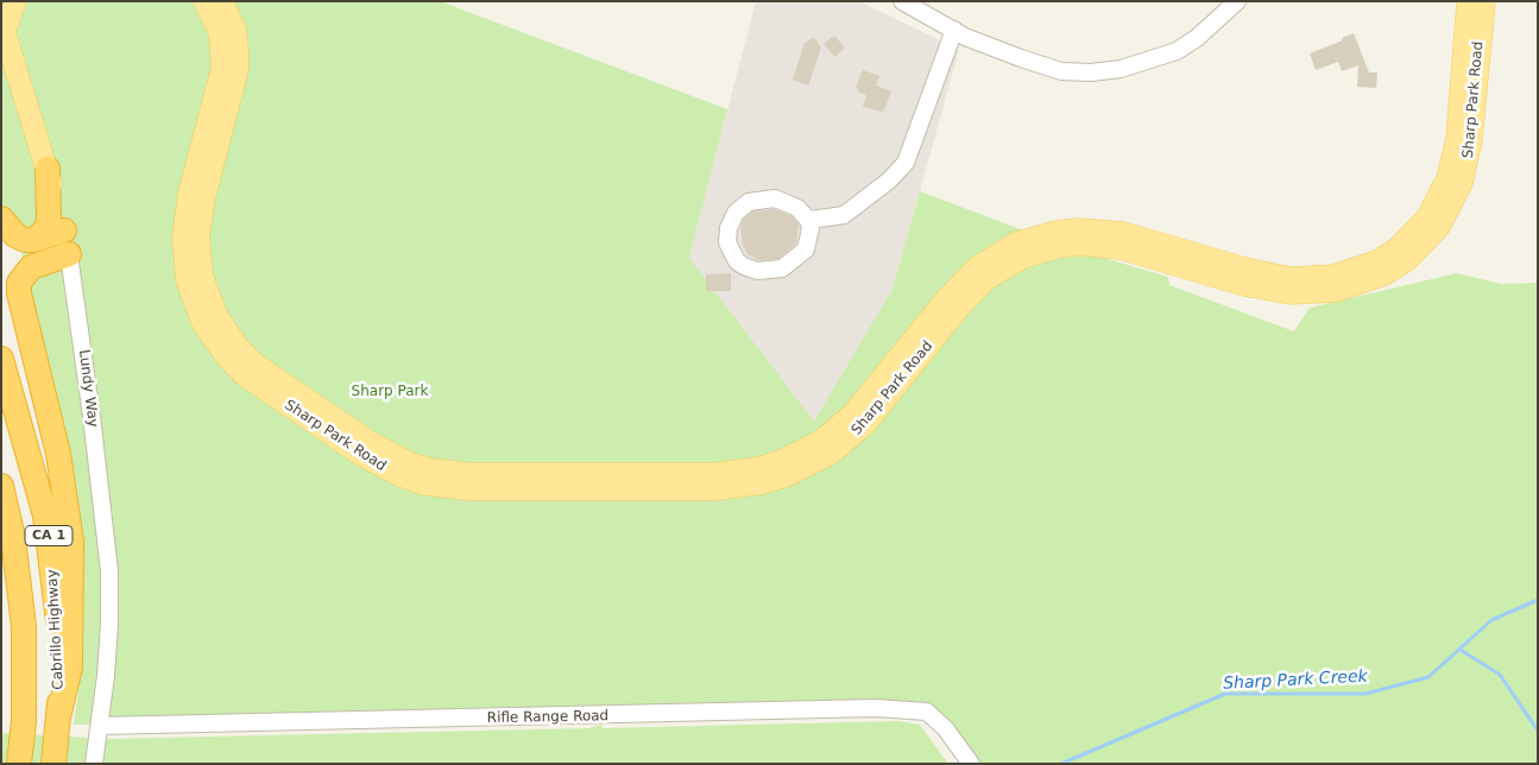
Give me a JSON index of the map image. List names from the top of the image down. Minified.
{"streets":{"highway":["CA 1","Cabrillo Highway"],"main road":["Sharp Park Road","Lundy Way"],"street":["Rifle Range Road"]},"crossings":[["Lundy Way","Rifle Range Road"]],"water":["Sharp Park Creek"],"parks":["Sharp Park"]}
